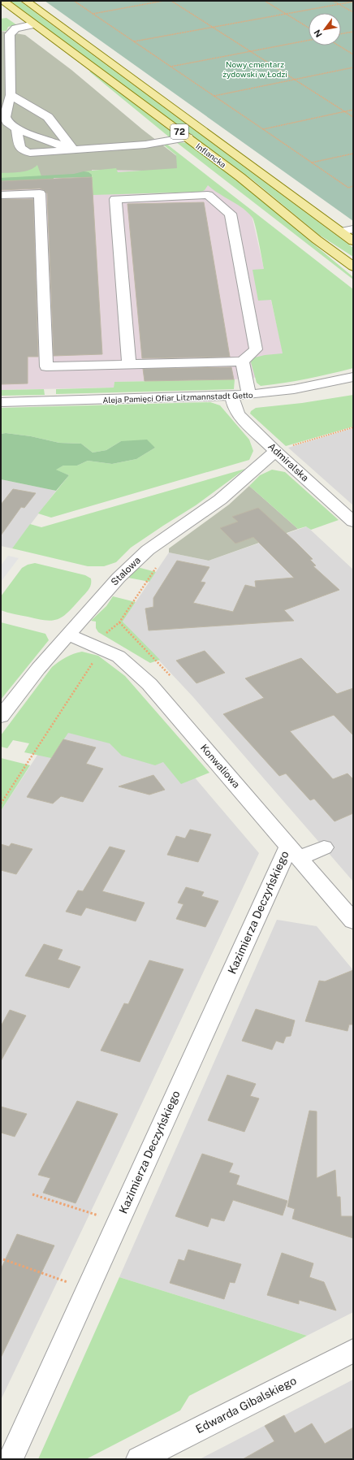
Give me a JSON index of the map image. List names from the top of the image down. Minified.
{"streets":{"main road":["72","Inflancka"],"street":["Aleja Pamięci Ofiar Litzmannstadt Getto","Admiralska","Stalowa","Konwaliowa","Kazimierza Deczyńskiego","Edwarda Gibalskiego"]},"crossings":[["Aleja Pamięci Ofiar Litzmannstadt Getto","Admiralska"],["Admiralska","Stalowa"],["Stalowa","Konwaliowa"],["Konwaliowa","Kazimierza Deczyńskiego"]],"parks":["Nowy cmentarz żydowski w Łodzi"],"north":"bottom left"}
